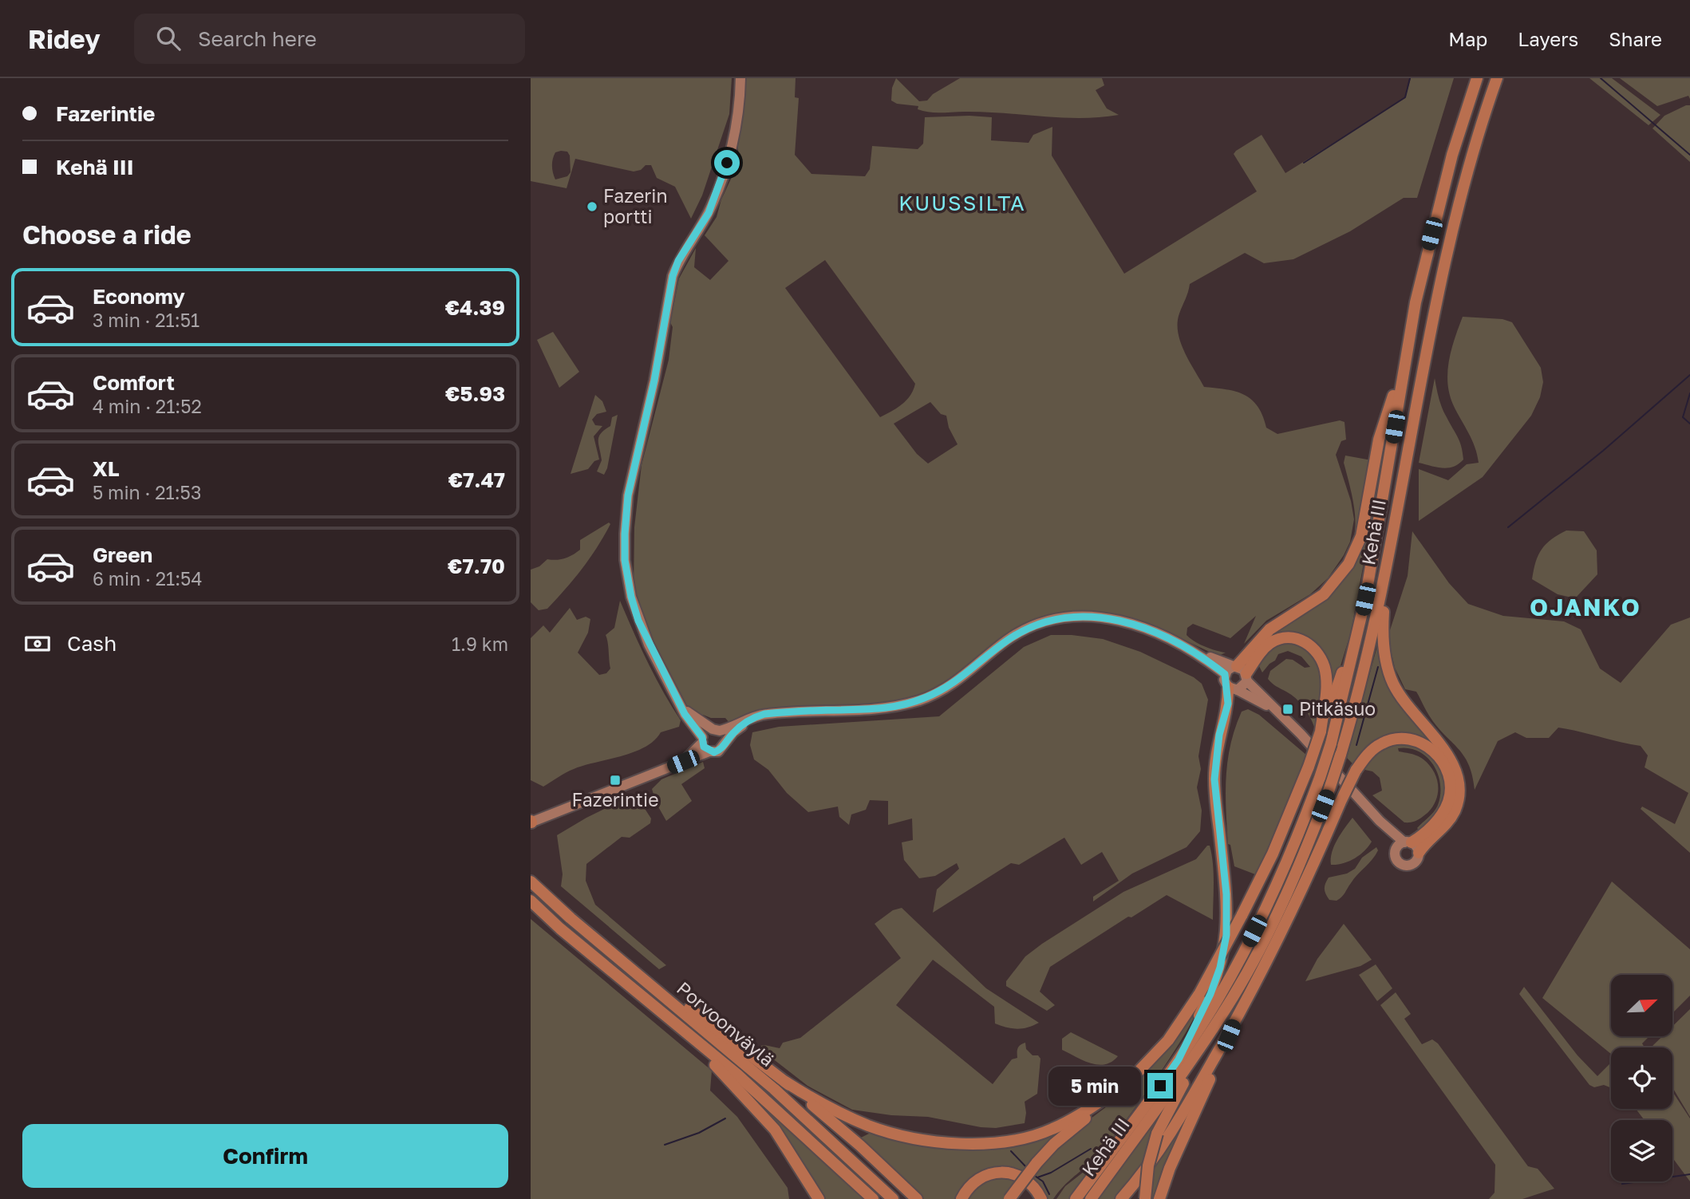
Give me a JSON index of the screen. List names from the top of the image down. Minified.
{"streets":{"highway":["Kehä III","Porvoonväylä"]},"districts":["KUUSSILTA","OJANKO"],"places":{"other":["Fazerin portti"],"transit":["Pitkäsuo","Fazerintie"]},"north":"top right","page":{"header":"Ridey","search":"Search here","nav":["Map","Layers","Share"],"banner":["Fazerintie","Kehä III"],"heading":"Choose a ride","list":[{"name":"Economy","note":"3 min · 21:51","value":"€4.39"},{"name":"Comfort","note":"4 min · 21:52","value":"€5.93"},{"name":"XL","note":"5 min · 21:53","value":"€7.47"},{"name":"Green","note":"6 min · 21:54","value":"€7.70"}],"pay":["Cash","1.9 km"],"bubble":"5 min","buttons":"Confirm"}}
